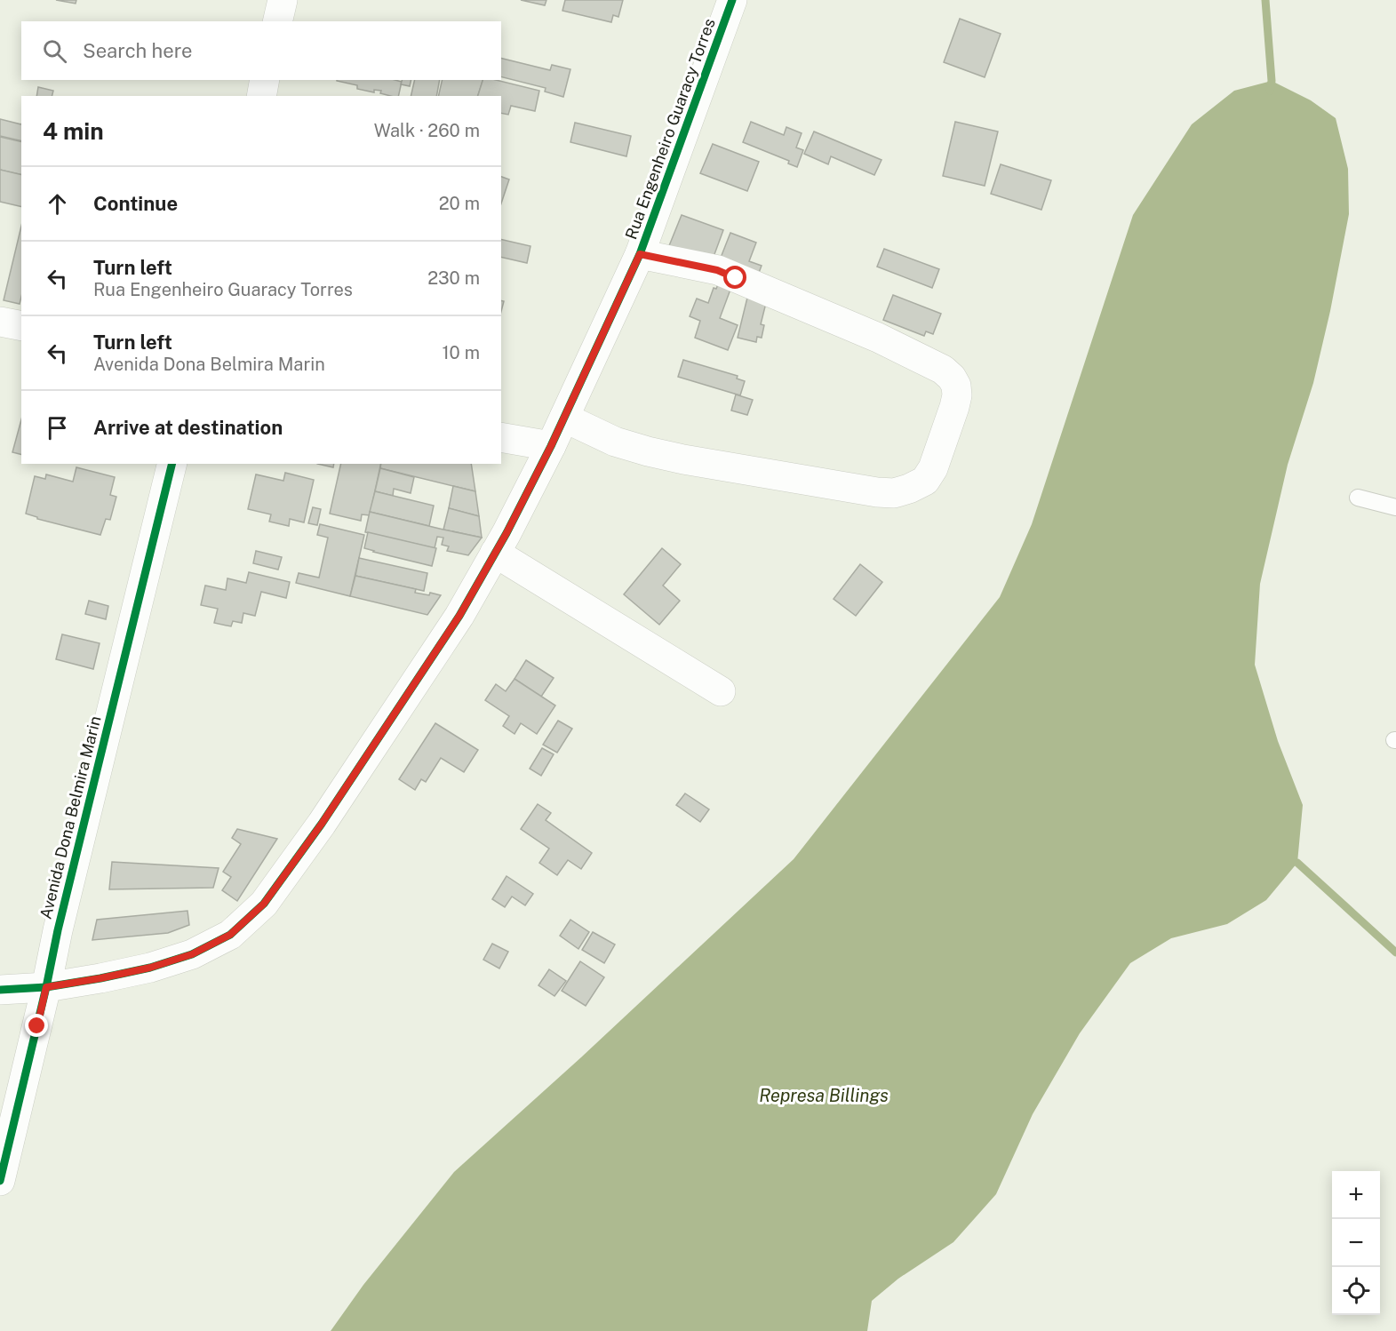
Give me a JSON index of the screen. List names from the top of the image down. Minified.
{"streets":{"street":["Rua Engenheiro Guaracy Torres","Avenida Dona Belmira Marin"]},"crossings":[["Rua Engenheiro Guaracy Torres","Avenida Dona Belmira Marin"]],"water":["Represa Billings"],"page":{"search":"Search here","heading":["4 min","Walk · 260 m"],"list":[["Continue","20 m"],["Turn left","Rua Engenheiro Guaracy Torres","230 m"],["Turn left","Avenida Dona Belmira Marin","10 m"],"Arrive at destination"],"map_buttons":["+","−"]}}
